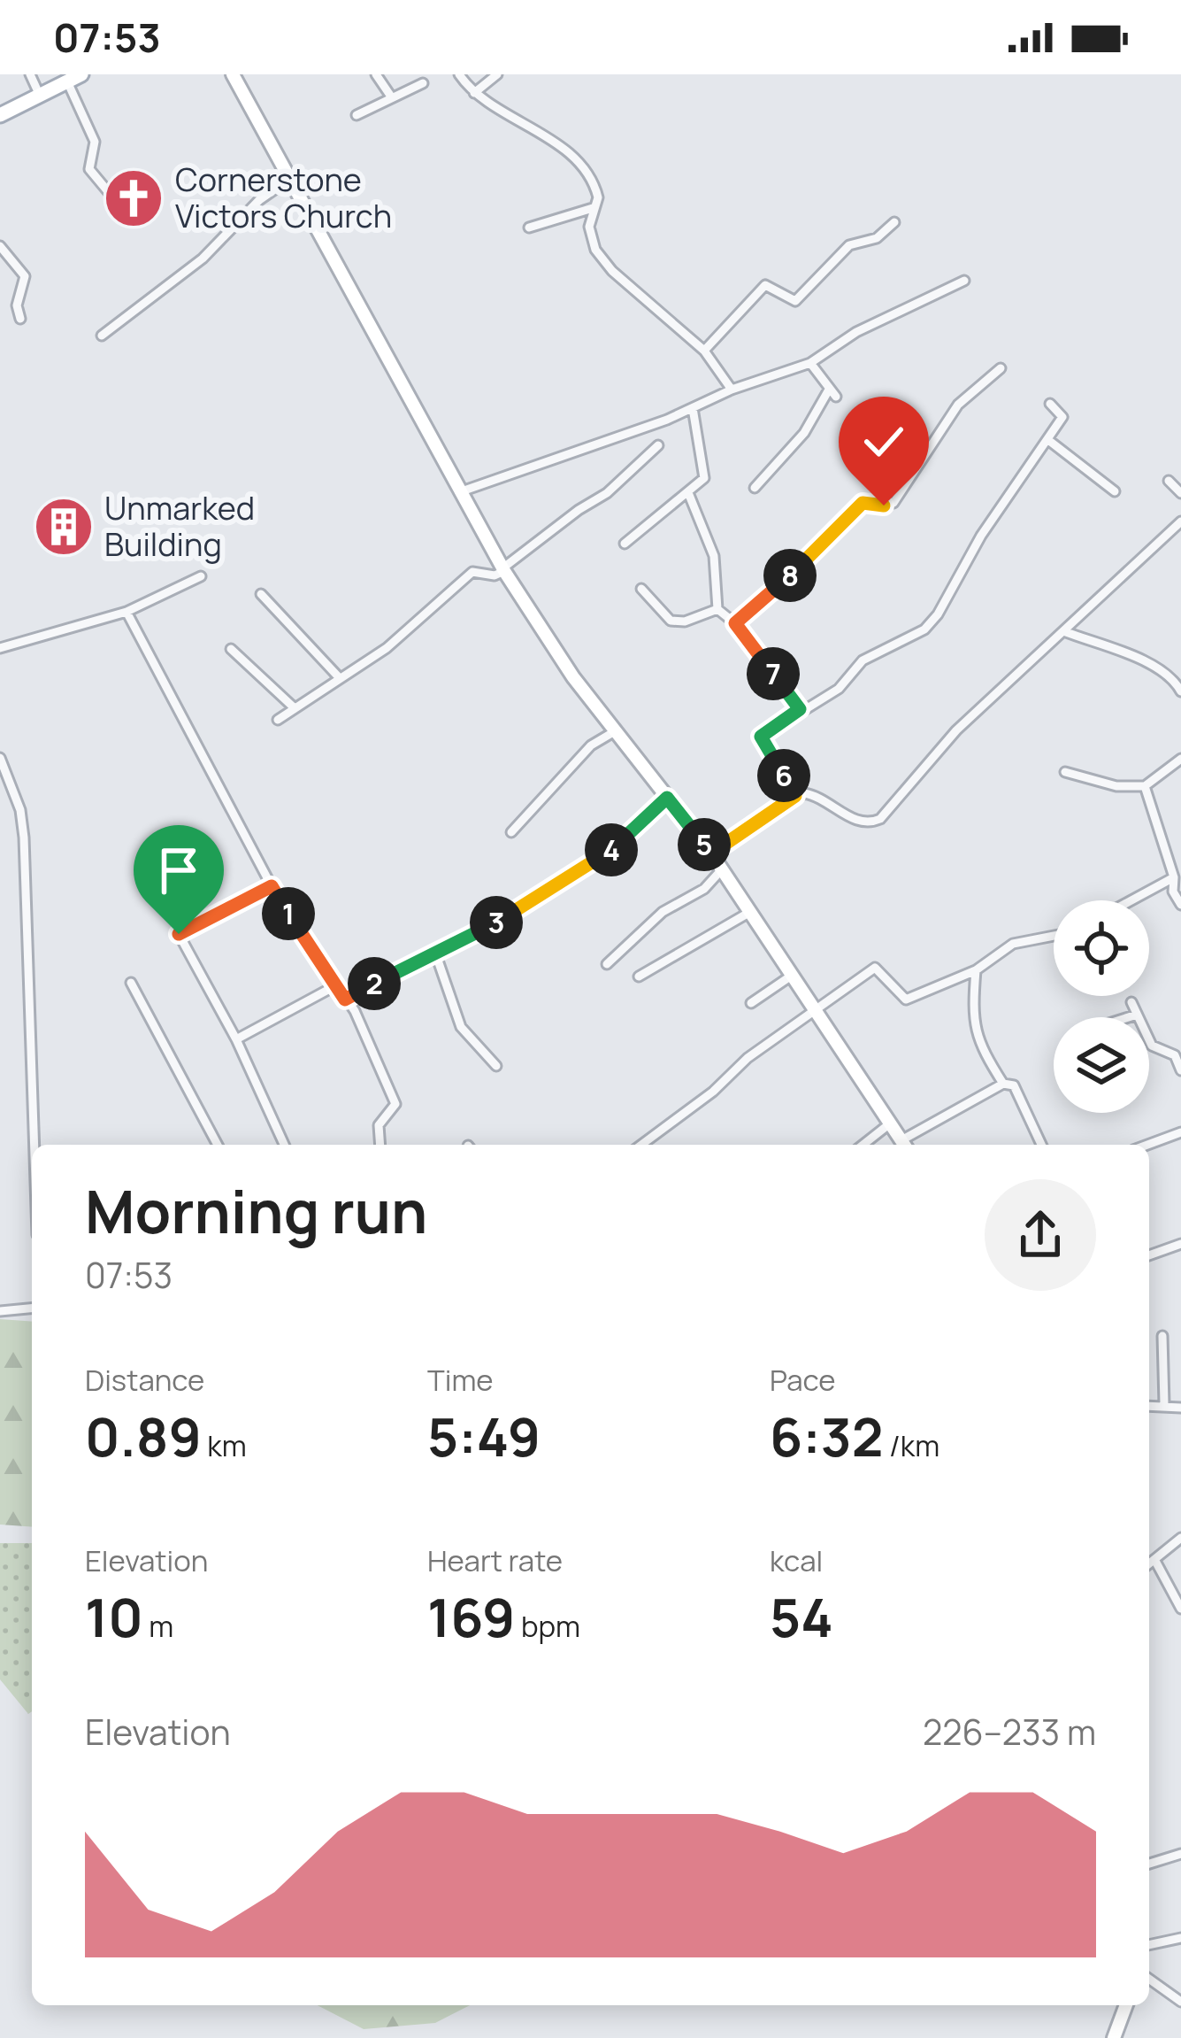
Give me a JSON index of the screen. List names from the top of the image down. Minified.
{"places":{"church":["Cornerstone Victors Church"],"building":["Unmarked Building"]},"page":{"status":"07:53","pins":["8","7","6","5","4","1","3","2"],"heading":["Morning run","07:53"],"stats":[["Distance","0.89 km"],["Time","5:49"],["Pace","6:32 /km"],["Elevation","10 m"],["Heart rate","169 bpm"],["kcal","54"]],"chart":["Elevation","226–233 m"]}}
